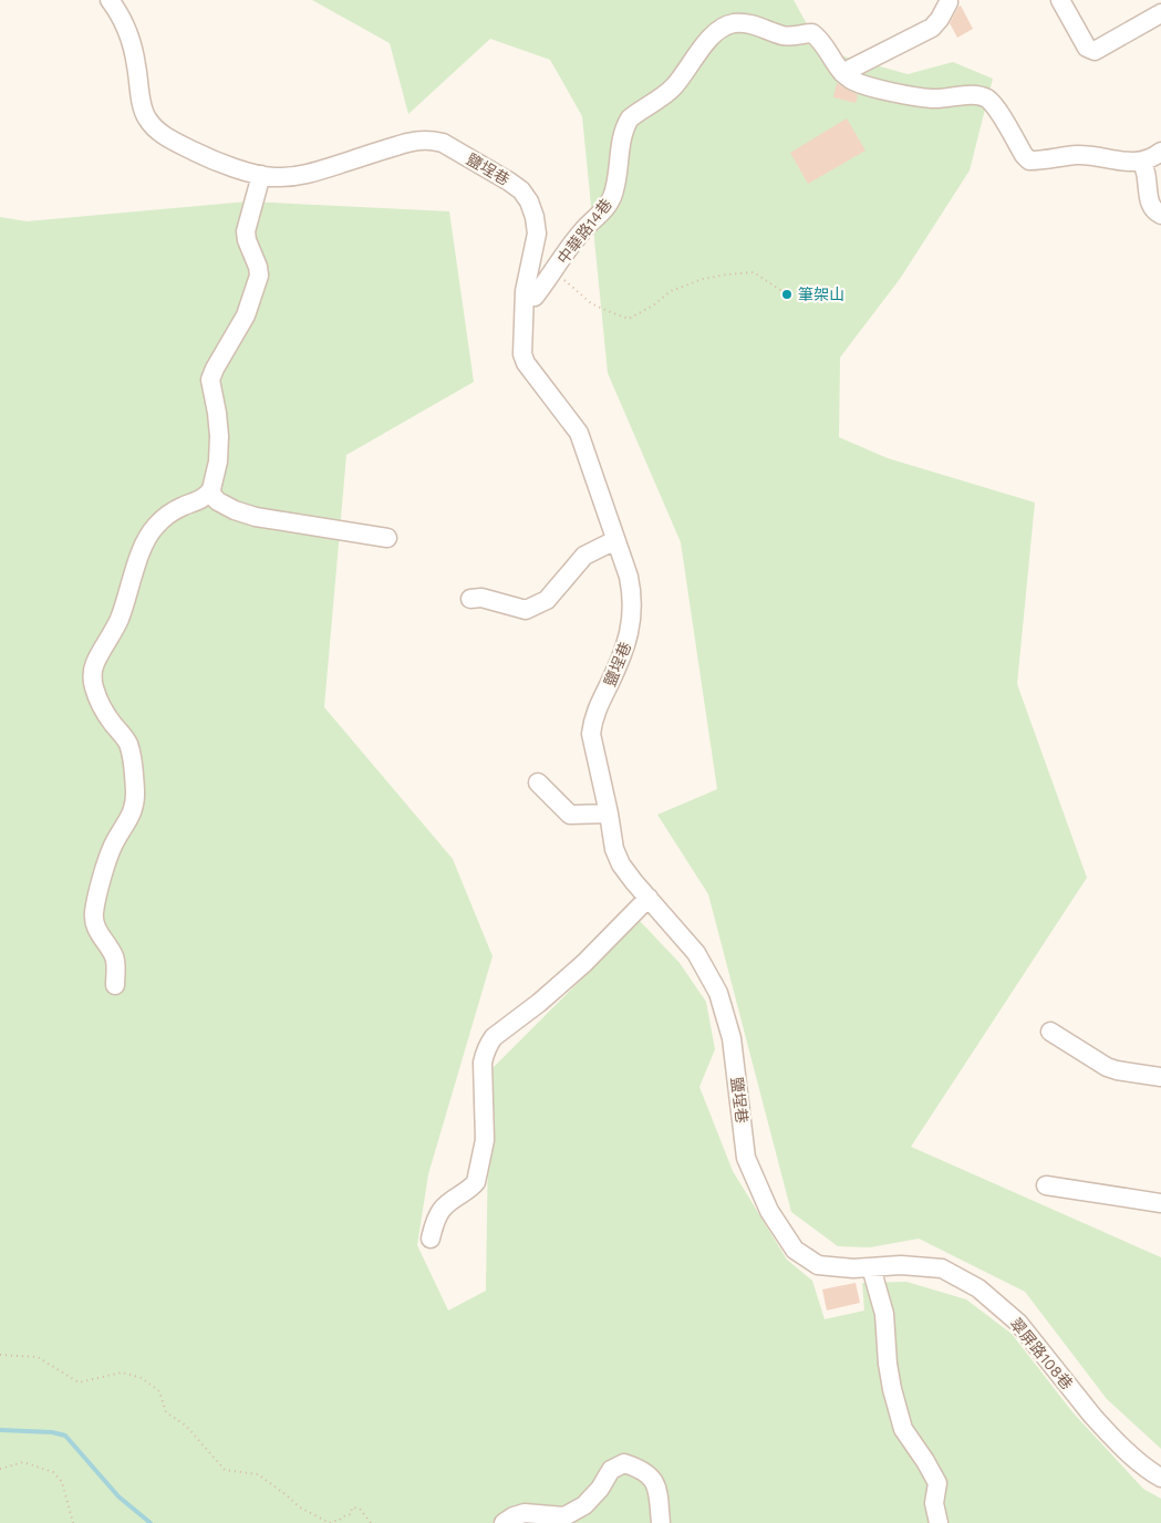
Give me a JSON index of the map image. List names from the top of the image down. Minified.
{"streets":{"street":["鹽埕巷","中華路14巷","翠屏路108巷"]},"crossings":[["鹽埕巷","中華路14巷"],["鹽埕巷","翠屏路108巷"]],"places":["筆架山"]}
